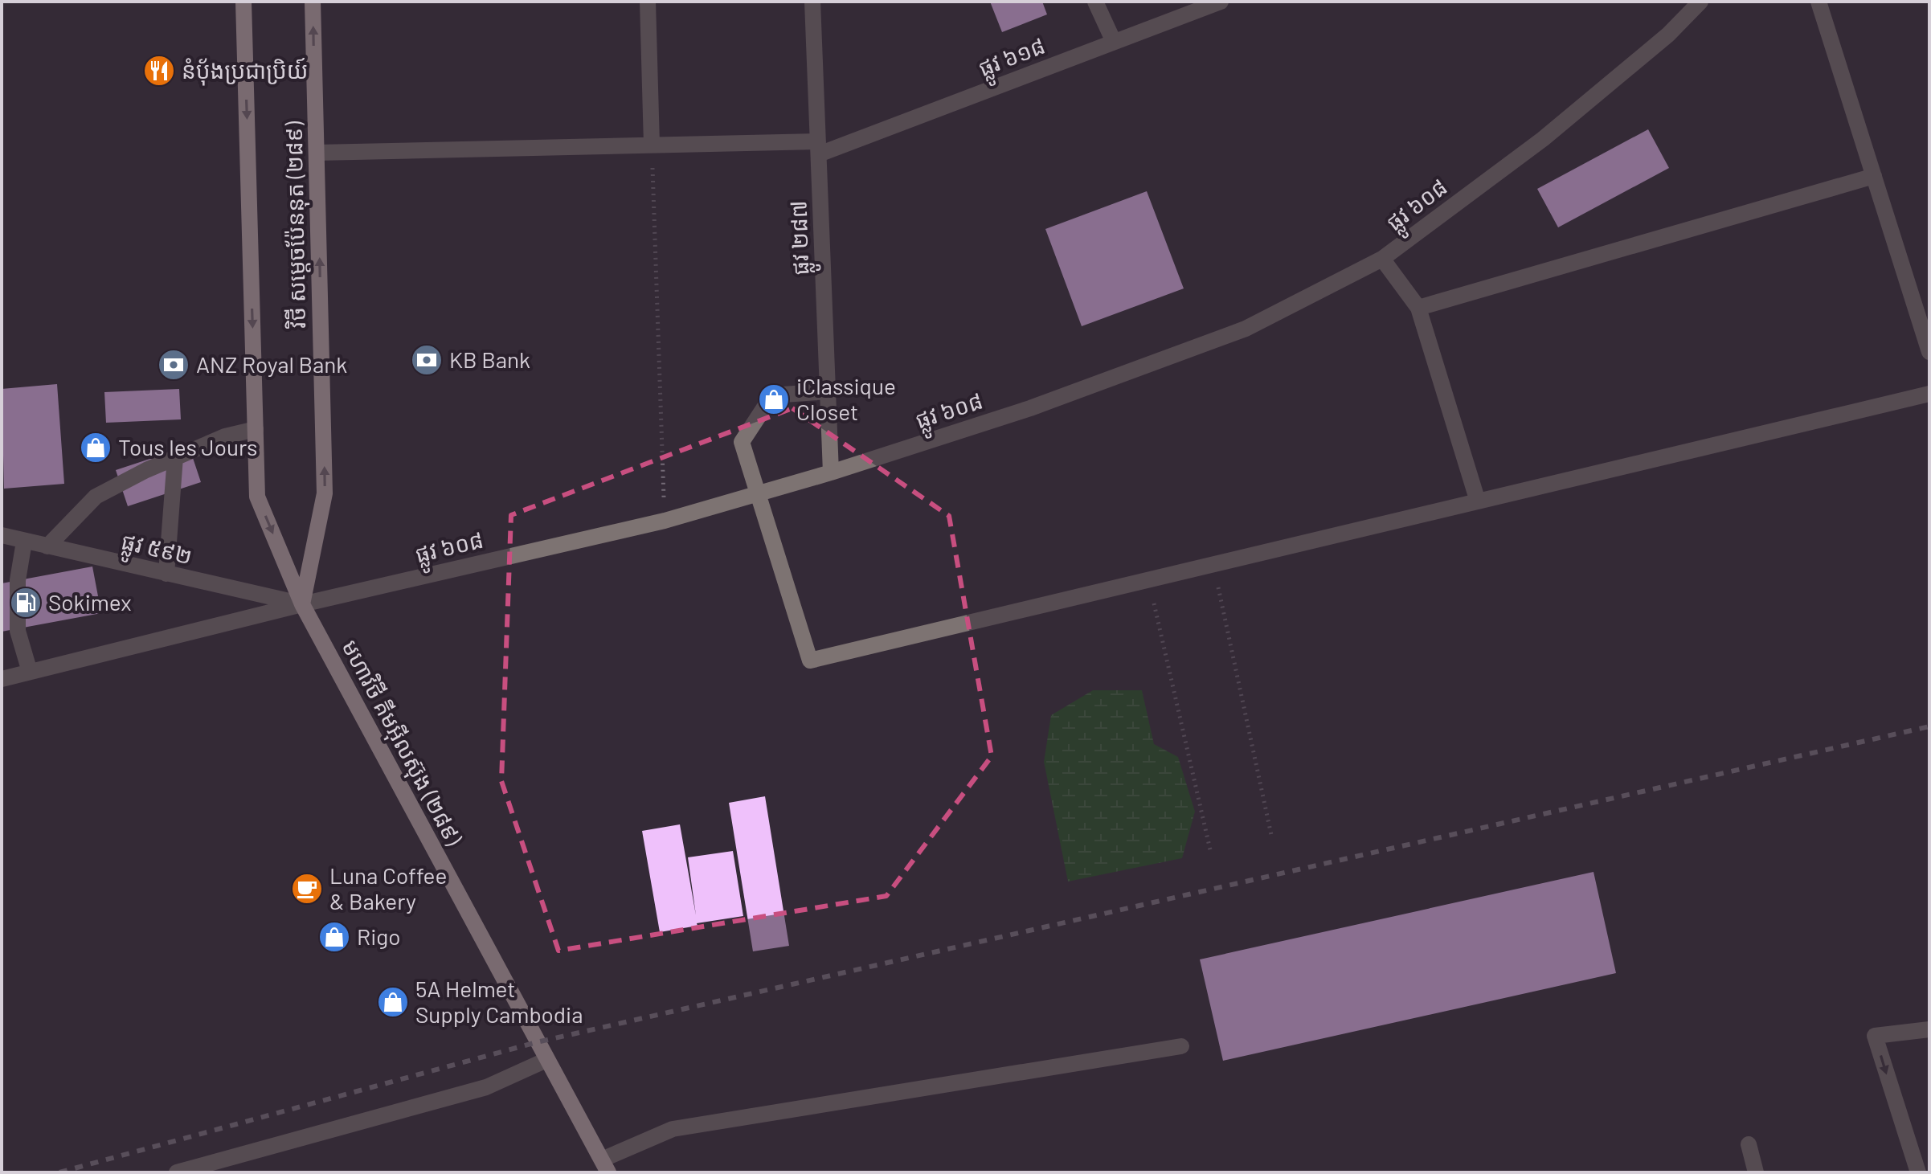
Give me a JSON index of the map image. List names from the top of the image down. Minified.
{"streets":{"main road":["វិថី សម្តេចប៉ែននុត (២៨៩)","មហាវិថី គីមអ៊ីលស៊ុង (២៨៩)"],"street":["ផ្លូវ ៦១៨","ផ្លូវ ៦០៨","ផ្លូវ ២៨៧","ផ្លូវ ៥៩២"]},"crossings":[["ផ្លូវ ៦១៨","វិថី សម្តេចប៉ែននុត (២៨៩)"],["ផ្លូវ ៦១៨","ផ្លូវ ២៨៧"],["ផ្លូវ ៦០៨","វិថី សម្តេចប៉ែននុត (២៨៩)"],["ផ្លូវ ៦០៨","ផ្លូវ ២៨៧"],["ផ្លូវ ៦០៨","ផ្លូវ ៥៩២"],["ផ្លូវ ៦០៨","មហាវិថី គីមអ៊ីលស៊ុង (២៨៩)"],["វិថី សម្តេចប៉ែននុត (២៨៩)","ផ្លូវ ៥៩២"],["វិថី សម្តេចប៉ែននុត (២៨៩)","មហាវិថី គីមអ៊ីលស៊ុង (២៨៩)"],["ផ្លូវ ៥៩២","មហាវិថី គីមអ៊ីលស៊ុង (២៨៩)"]],"places":{"restaurant":["នំបុ័ងប្រជាប្រិយ៍"],"bank":["KB Bank","ANZ Royal Bank"],"shop":["iClassique Closet","Tous les Jours","Rigo","5A Helmet Supply Cambodia"],"fuel station":["Sokimex"],"cafe":["Luna Coffee & Bakery"]}}
